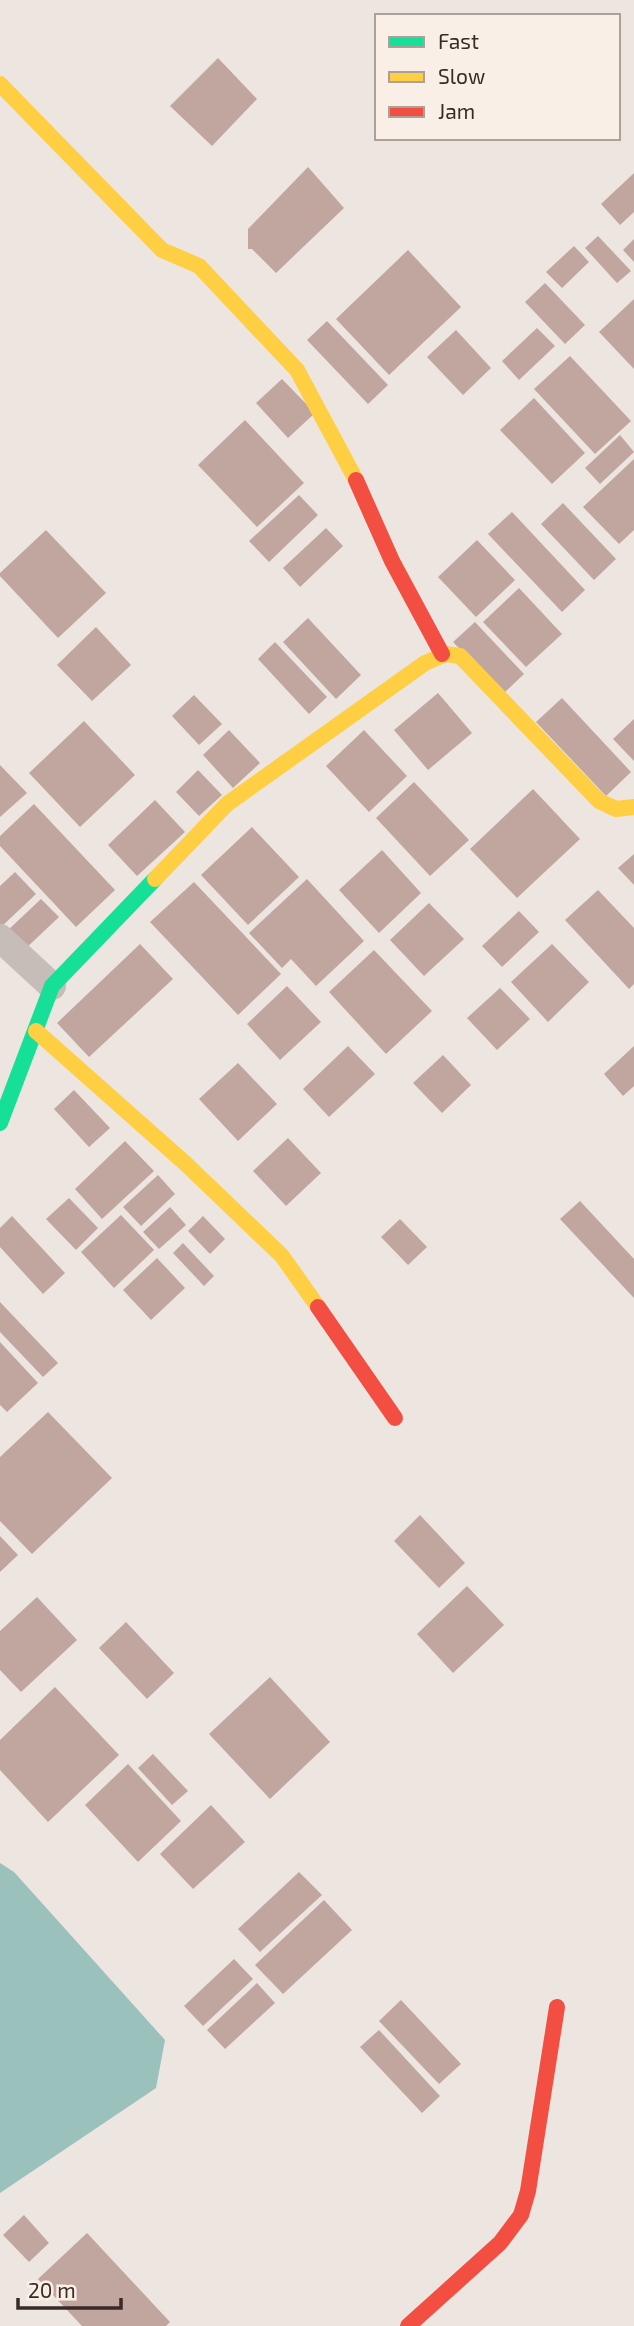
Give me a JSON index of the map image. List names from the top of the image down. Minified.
{"legend":["Fast","Slow","Jam"],"scale_bar":"20 m"}
